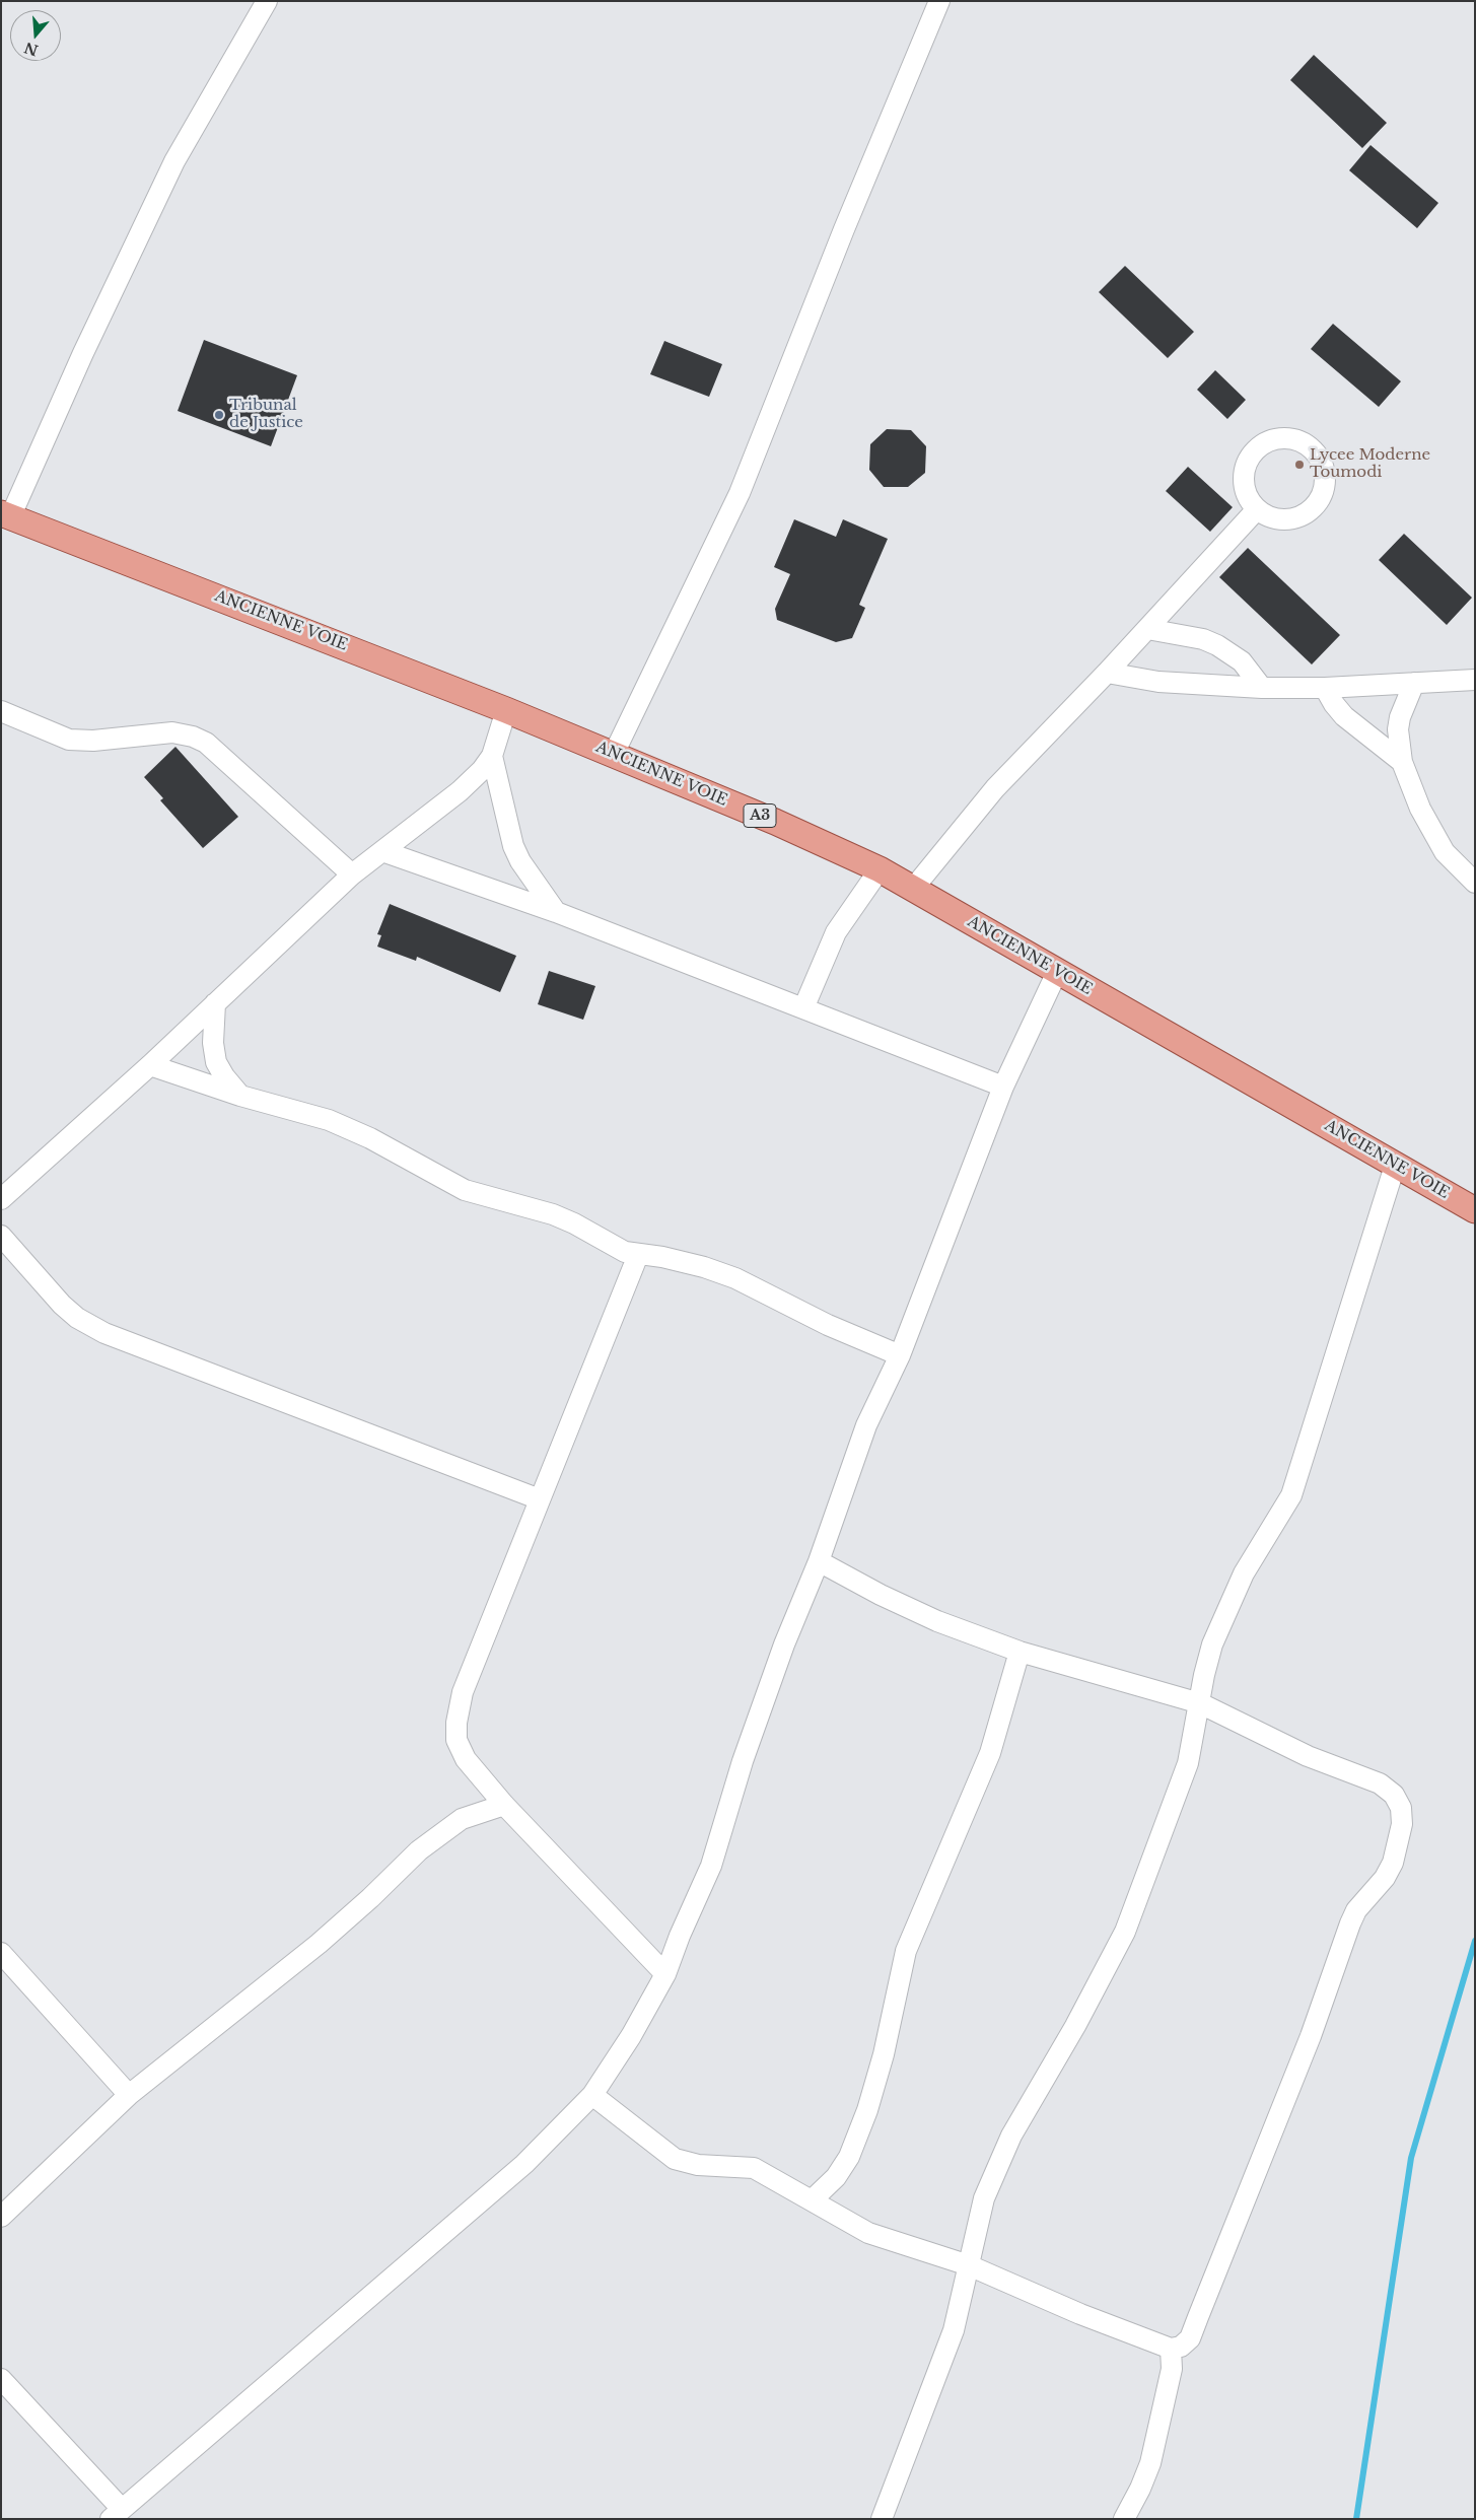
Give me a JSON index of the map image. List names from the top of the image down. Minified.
{"streets":{"main road":["ANCIENNE VOIE","A3"]},"places":["Tribunal de Justice","Lycee Moderne Toumodi"],"north":"bottom"}
